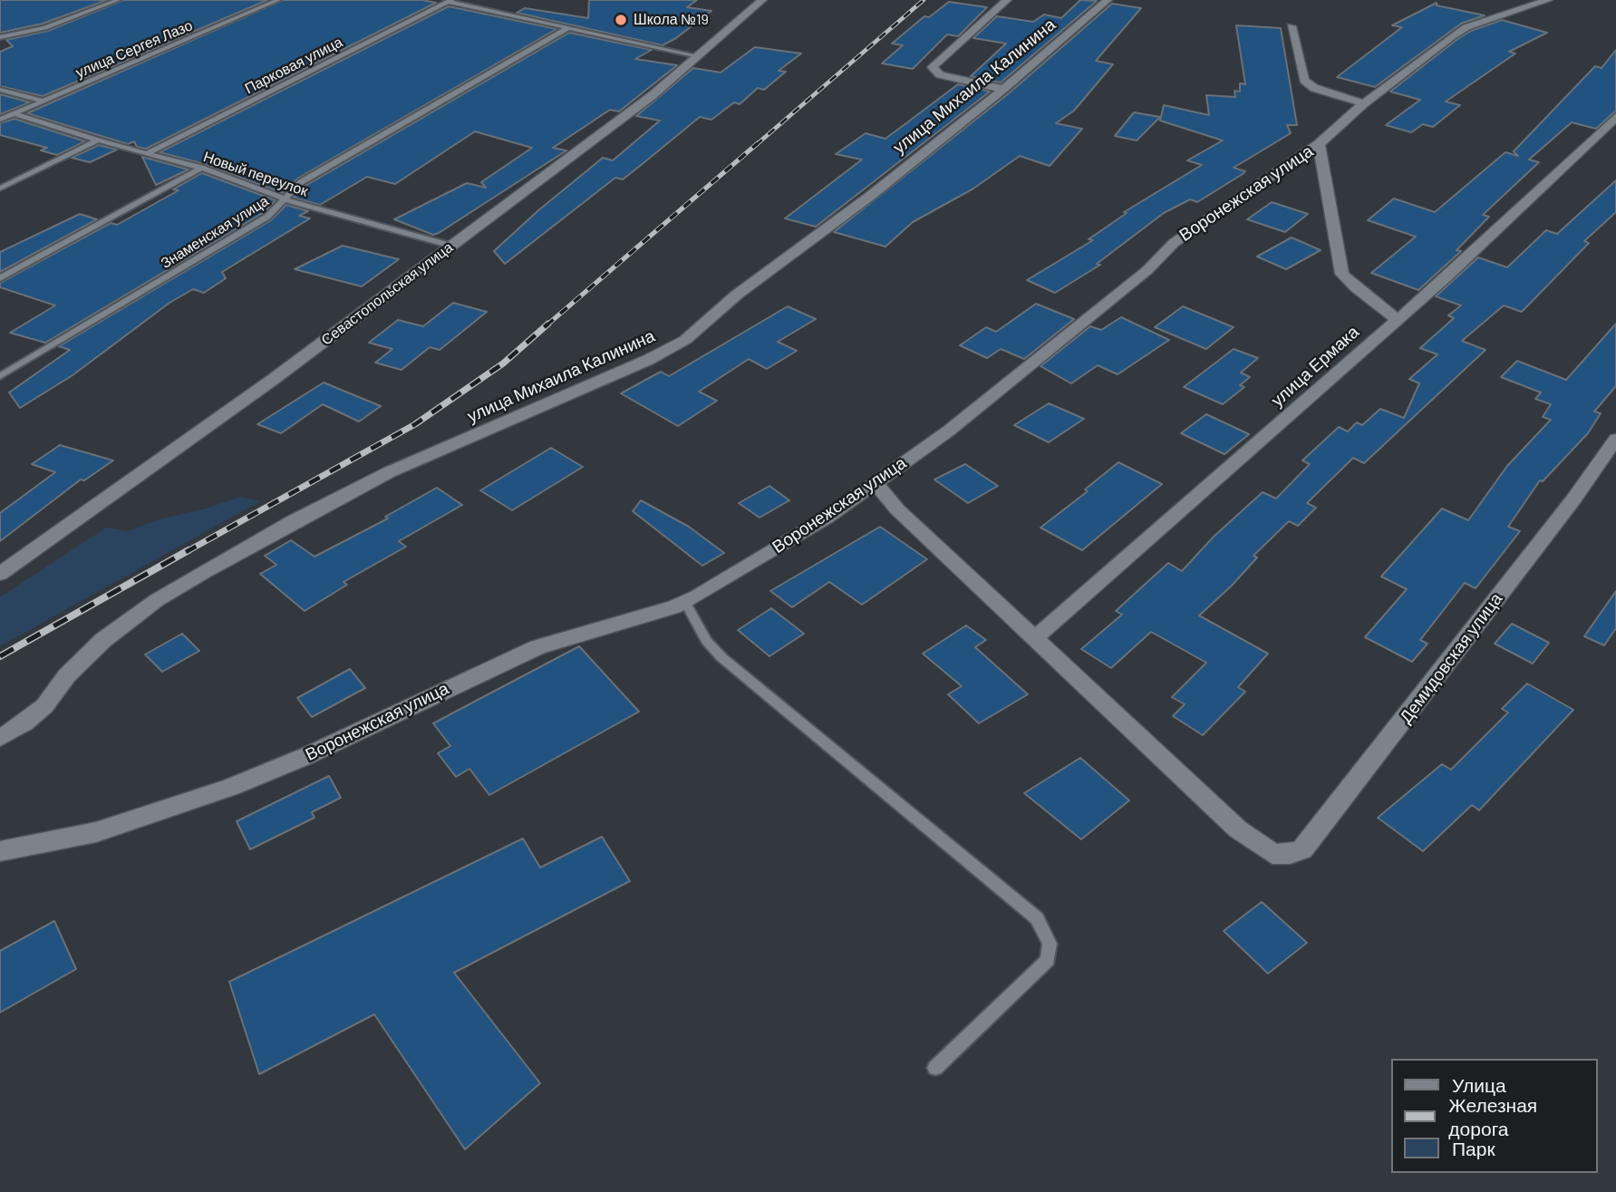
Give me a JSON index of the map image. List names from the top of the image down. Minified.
{"streets":{"street":["улица Михаила Калинина","Воронежская улица","Севастопольская улица","улица Ермака","Демидовская улица"],"lane":["улица Сергея Лазо","Парковая улица","Новый переулок","Знаменская улица"]},"crossings":[["улица Сергея Лазо","Новый переулок"],["Парковая улица","Новый переулок"],["Новый переулок","Знаменская улица"],["Новый переулок","Севастопольская улица"],["улица Ермака","Демидовская улица"]],"places":["Школа №19"],"legend":["Улица","Железная дорога","Парк"]}
